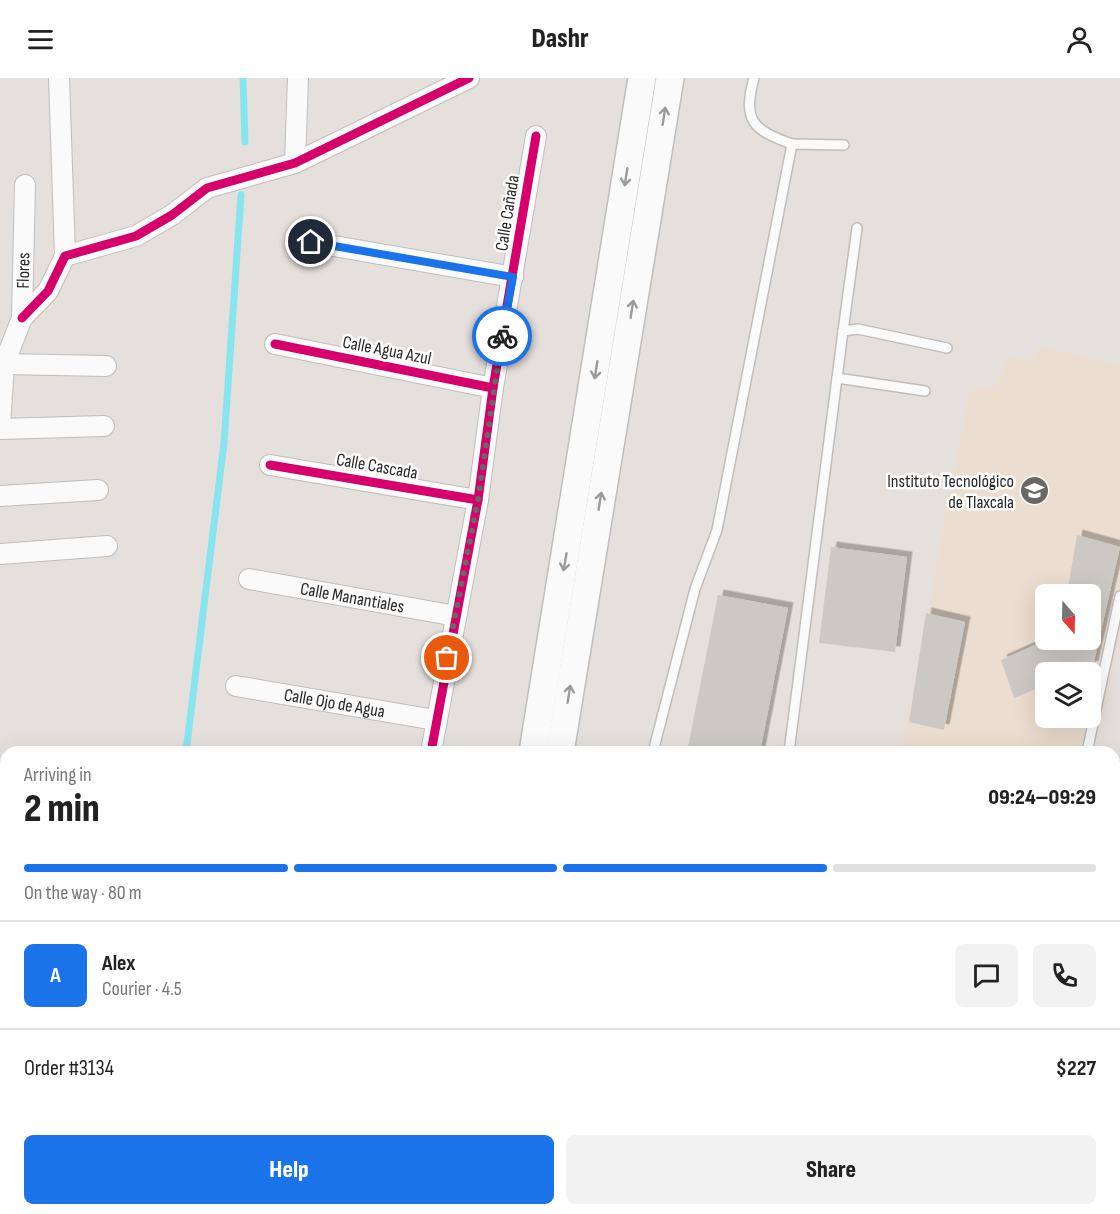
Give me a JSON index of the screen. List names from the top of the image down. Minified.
{"streets":{"street":["Calle Cañada","Flores","Calle Agua Azul","Calle Cascada","Calle Manantiales","Calle Ojo de Agua"]},"crossings":[["Calle Cañada","Calle Agua Azul"],["Calle Cañada","Calle Cascada"],["Calle Cañada","Calle Manantiales"],["Calle Cañada","Calle Ojo de Agua"]],"places":{"school or university":["Instituto Tecnológico de Tlaxcala"]},"north":"bottom","page":{"header":"Dashr","heading":["2 min","Arriving in","09:24–09:29"],"panel":["Alex","Courier · 4.5","Order #3134","$227"],"bar":"On the way · 80 m","round":"A","buttons":["Help","Share"]}}
